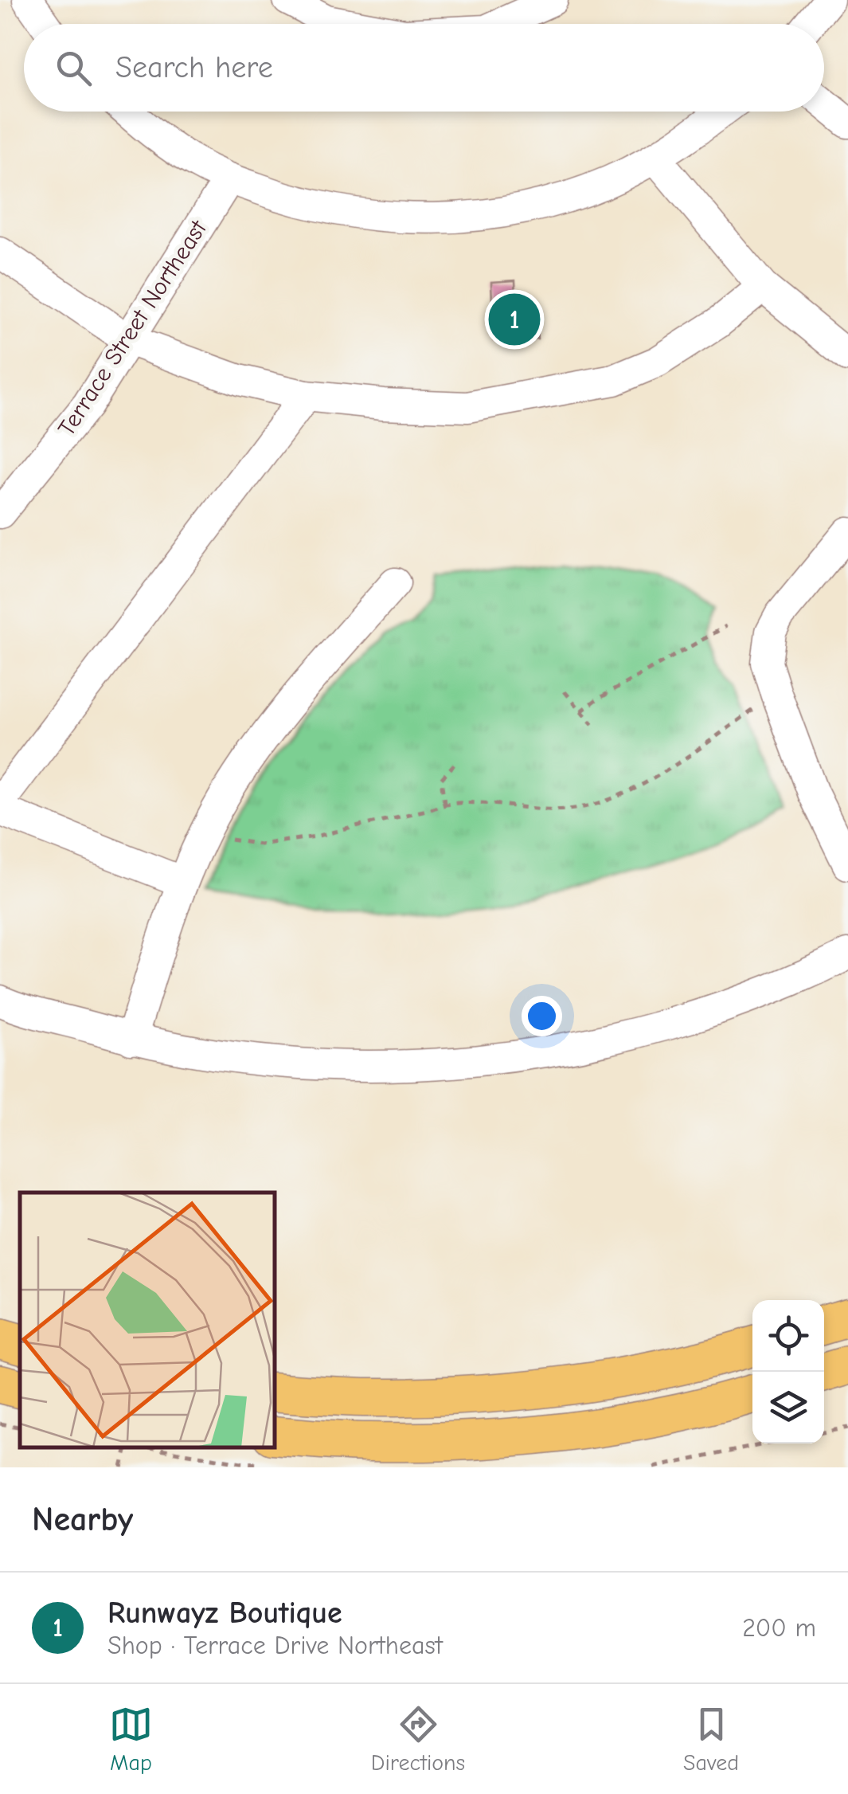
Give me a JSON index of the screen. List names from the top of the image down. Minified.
{"streets":{"street":["Terrace Street Northeast"]},"page":{"search":"Search here","pins":"1","heading":"Nearby","list":[{"mark":"1","name":"Runwayz Boutique","note":"Shop · Terrace Drive Northeast","value":"200 m"}],"nav":["Map","Directions","Saved"]}}
